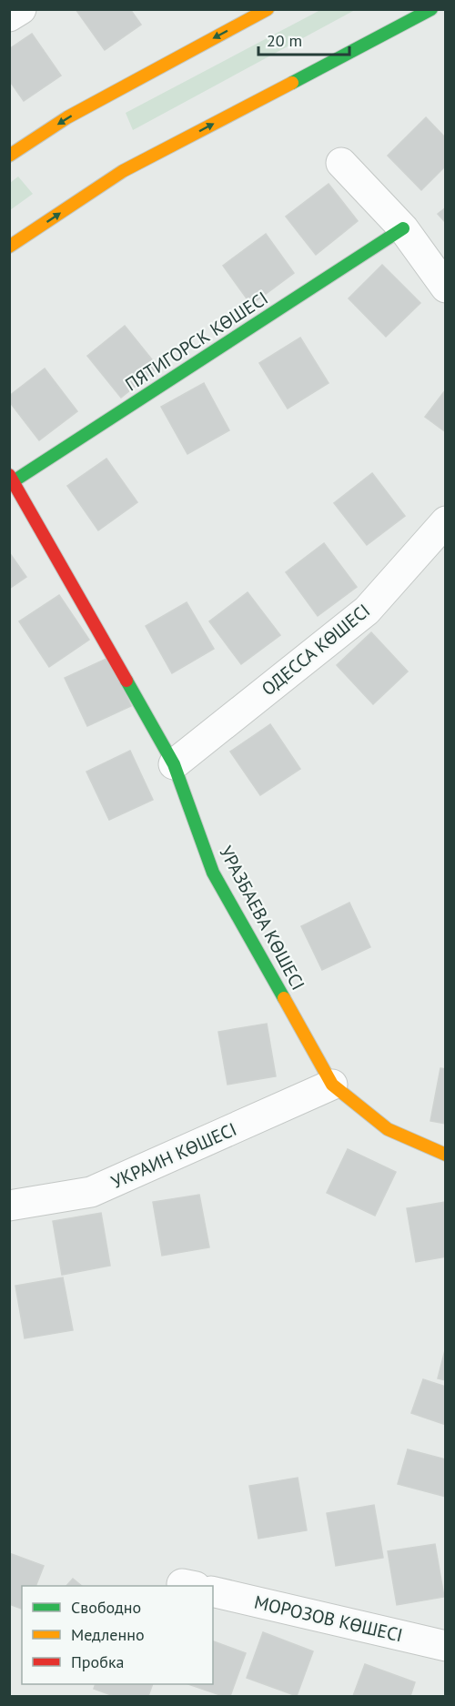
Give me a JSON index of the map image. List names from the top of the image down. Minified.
{"streets":{"street":["ПЯТИГОРСК КӨШЕСІ","ОДЕССА КӨШЕСІ","УРАЗБАЕВА КӨШЕСІ","УКРАИН КӨШЕСІ","МОРОЗОВ КӨШЕСІ"]},"crossings":[["ПЯТИГОРСК КӨШЕСІ","УРАЗБАЕВА КӨШЕСІ"],["ОДЕССА КӨШЕСІ","УРАЗБАЕВА КӨШЕСІ"],["УРАЗБАЕВА КӨШЕСІ","УКРАИН КӨШЕСІ"]],"legend":["Свободно","Медленно","Пробка"],"scale_bar":"20 m"}
